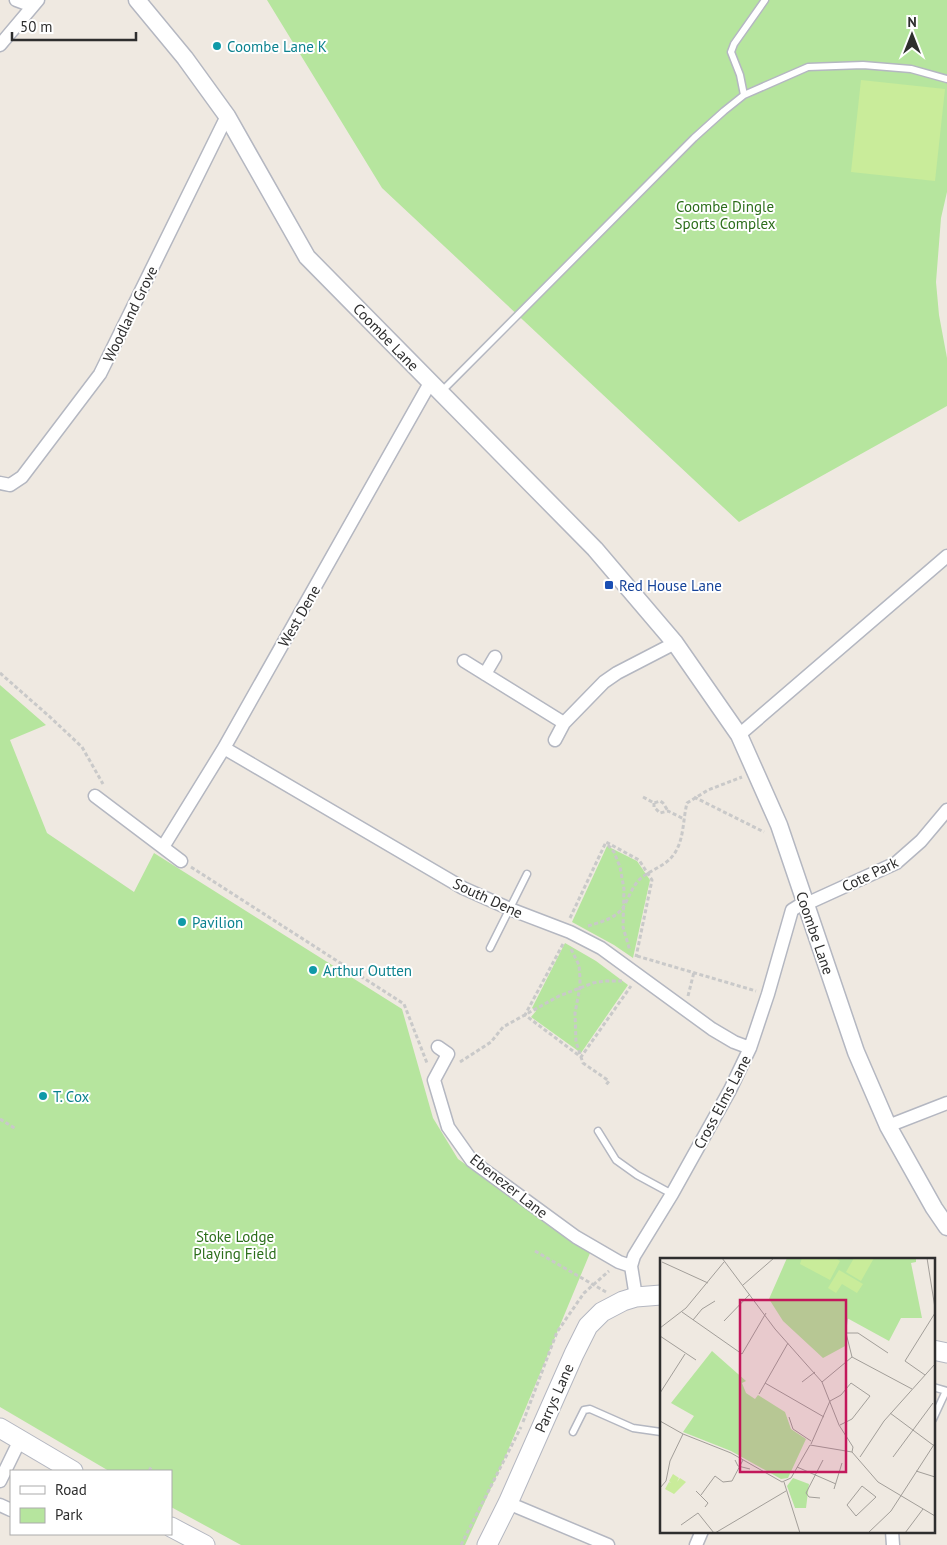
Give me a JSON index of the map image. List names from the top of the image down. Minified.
{"streets":{"main road":["Parrys Lane"],"street":["Woodland Grove","Coombe Lane","West Dene","Cote Park","South Dene","Cross Elms Lane","Ebenezer Lane"]},"crossings":[["Woodland Grove","Coombe Lane"],["Coombe Lane","West Dene"],["Coombe Lane","Cote Park"],["Coombe Lane","Cross Elms Lane"],["West Dene","South Dene"],["Cote Park","Cross Elms Lane"],["South Dene","Cross Elms Lane"],["Cross Elms Lane","Ebenezer Lane"]],"parks":["Coombe Dingle Sports Complex","Stoke Lodge Playing Field"],"places":{"other":["Coombe Lane K","Pavilion","Arthur Outten","T. Cox"],"transit":["Red House Lane"]},"legend":["Road","Park"],"scale_bar":"50 m","north":"top"}
